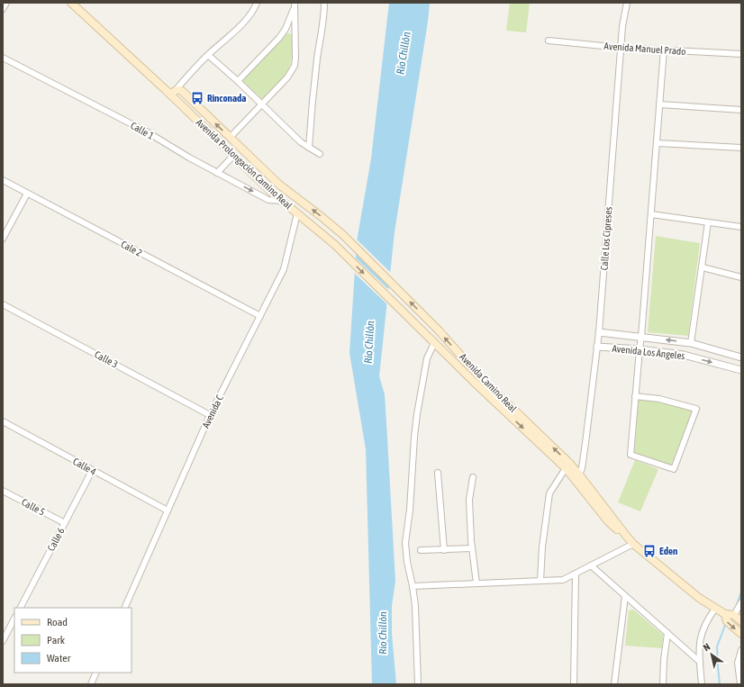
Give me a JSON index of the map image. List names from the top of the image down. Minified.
{"streets":{"main road":["Avenida Prolongación Camino Real","Avenida Camino Real"],"street":["Avenida Manuel Prado","Calle 1","Calle Los Cipreses","Cale 2","Avenida Los Ángeles","Calle 3","Avenida C","Calle 4","Calle 5","Calle 6"]},"crossings":[["Avenida Manuel Prado","Calle Los Cipreses"],["Calle 1","Avenida Prolongación Camino Real"],["Avenida Prolongación Camino Real","Avenida Camino Real"],["Avenida Prolongación Camino Real","Avenida C"],["Calle Los Cipreses","Avenida Los Ángeles"],["Calle Los Cipreses","Avenida Camino Real"],["Cale 2","Avenida C"],["Calle 3","Avenida C"],["Avenida C","Calle 4"],["Calle 4","Calle 6"],["Calle 5","Calle 6"]],"water":["Río Chillón"],"places":{"bus stop":["Rinconada","Eden"]},"legend":["Road","Park","Water"],"north":"top left"}
